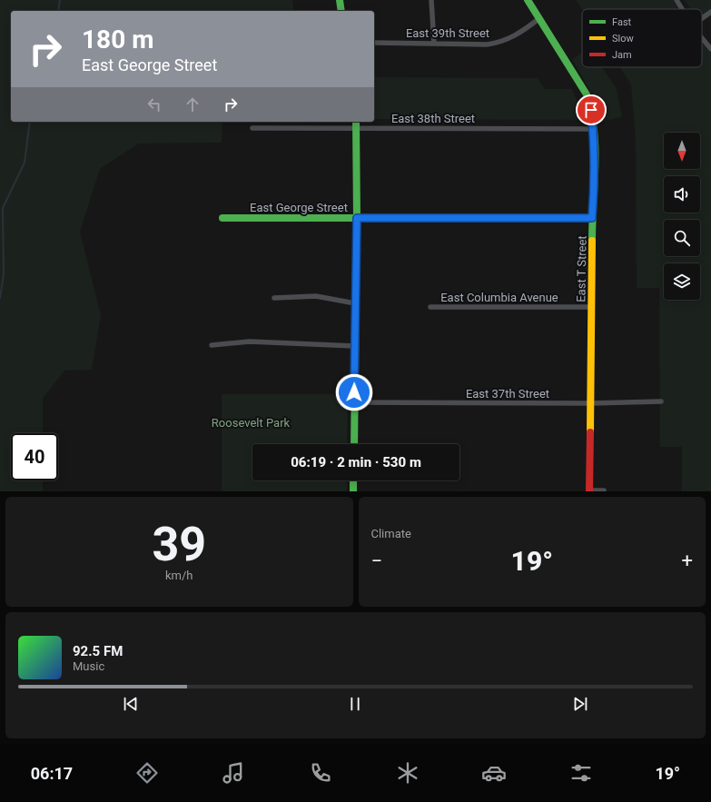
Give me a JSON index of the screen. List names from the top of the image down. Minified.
{"streets":{"street":["East 39th Street","East 38th Street","East George Street","East T Street","East Columbia Avenue","East 37th Street"]},"crossings":[["East 39th Street","East T Street"],["East 38th Street","East T Street"],["East George Street","East T Street"],["East T Street","East Columbia Avenue"],["East T Street","East 37th Street"]],"parks":["Roosevelt Park"],"legend":["Fast","Slow","Jam"],"north":"bottom","page":{"turn":["180 m","East George Street"],"limit":"40","trip":"06:19 · 2 min · 530 m","tile":[["39","km/h"],"Climate"],"heat":["−","19°","+"],"song":["92.5 FM","Music"],"tabs":["06:17","19°"]}}
